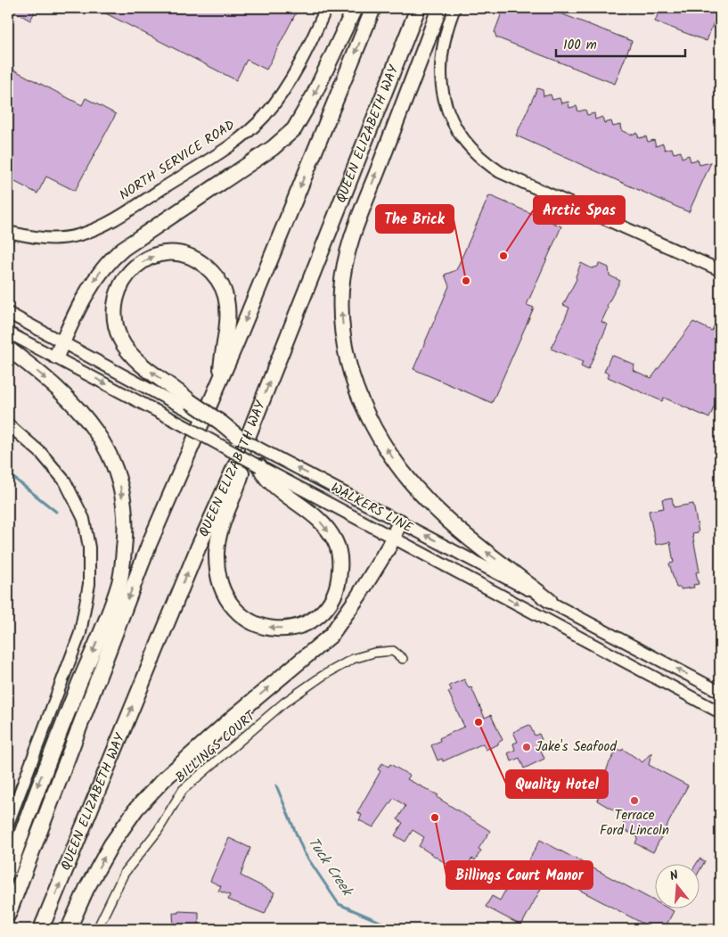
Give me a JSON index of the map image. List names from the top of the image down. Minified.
{"streets":{"highway":["QUEEN ELIZABETH WAY"],"main road":["NORTH SERVICE ROAD","WALKERS LINE"],"street":["BILLINGS COURT"]},"crossings":[["QUEEN ELIZABETH WAY","WALKERS LINE"]],"water":["Tuck Creek"],"places":["Arctic Spas","The Brick","Quality Hotel","Jake's Seafood","Terrace Ford Lincoln","Billings Court Manor"],"scale_bar":"100 m","north":"top"}
